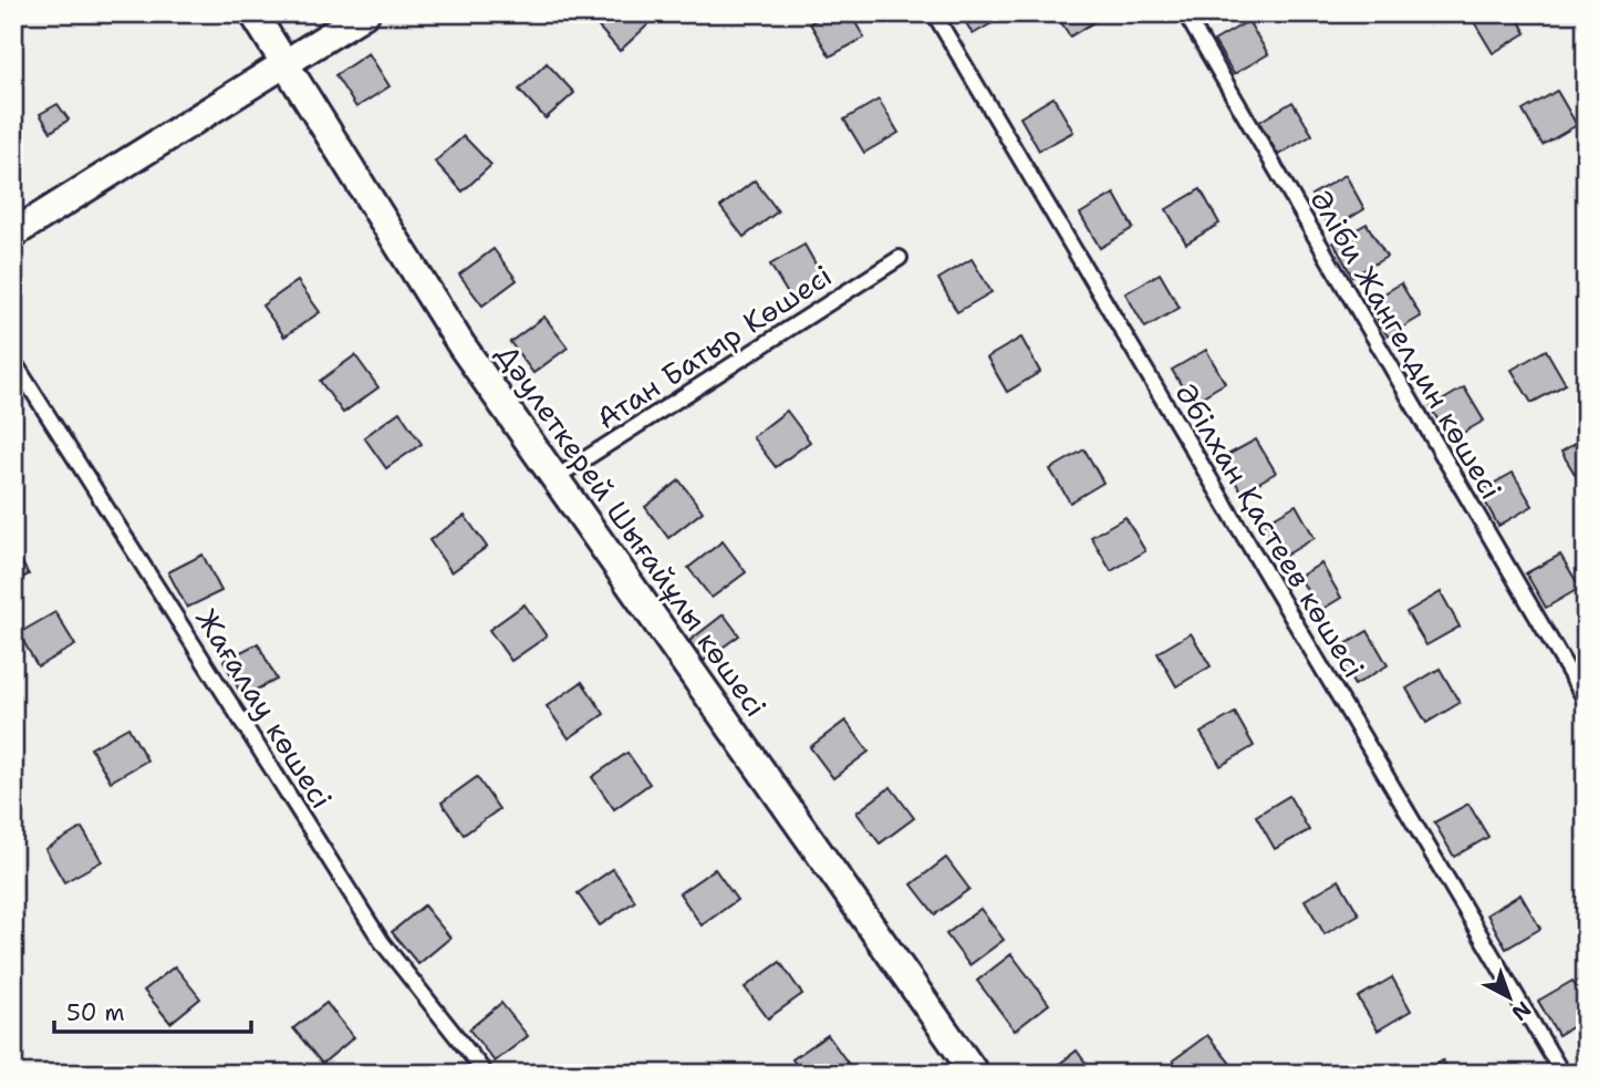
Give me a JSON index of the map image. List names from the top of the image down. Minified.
{"streets":{"street":["Дәулеткерей Шығайұлы көшесі"],"lane":["Әліби Жангелдин көшесі","Атан Батыр Көшесі","Әбілхан Қастеев көшесі","Жағалау көшесі"]},"crossings":[["Атан Батыр Көшесі","Дәулеткерей Шығайұлы көшесі"]],"scale_bar":"50 m","north":"bottom right"}
